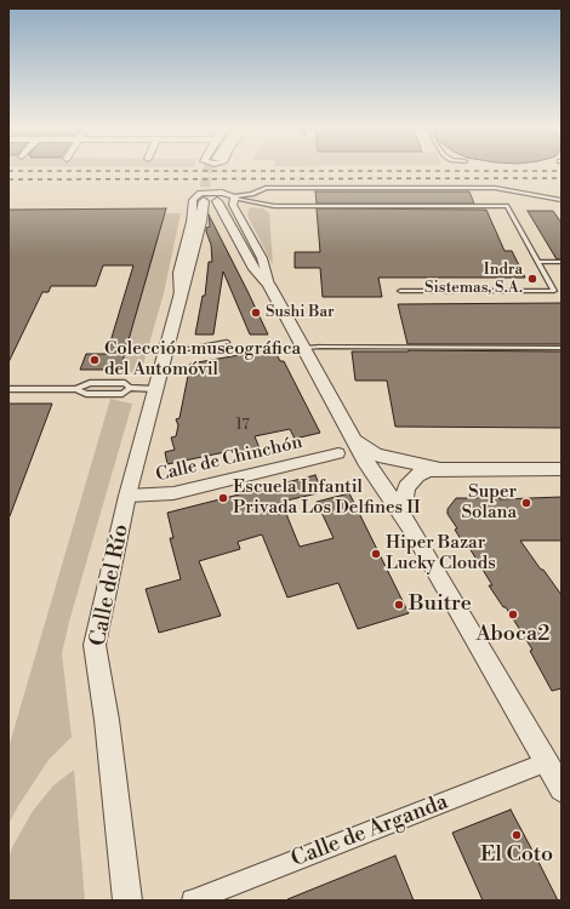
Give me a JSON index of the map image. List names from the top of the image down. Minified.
{"streets":{"street":["Calle de Chinchón","Calle del Río","Calle de Arganda"]},"crossings":[["Calle de Chinchón","Calle del Río"]],"places":["Indra Sistemas, S.A.","Sushi Bar","Colección museográfica del Automóvil","Escuela Infantil Privada Los Delfines II","Super Solana","Hiper Bazar Lucky Clouds","Buitre","Aboca2","El Coto"],"house_numbers":["17"]}
